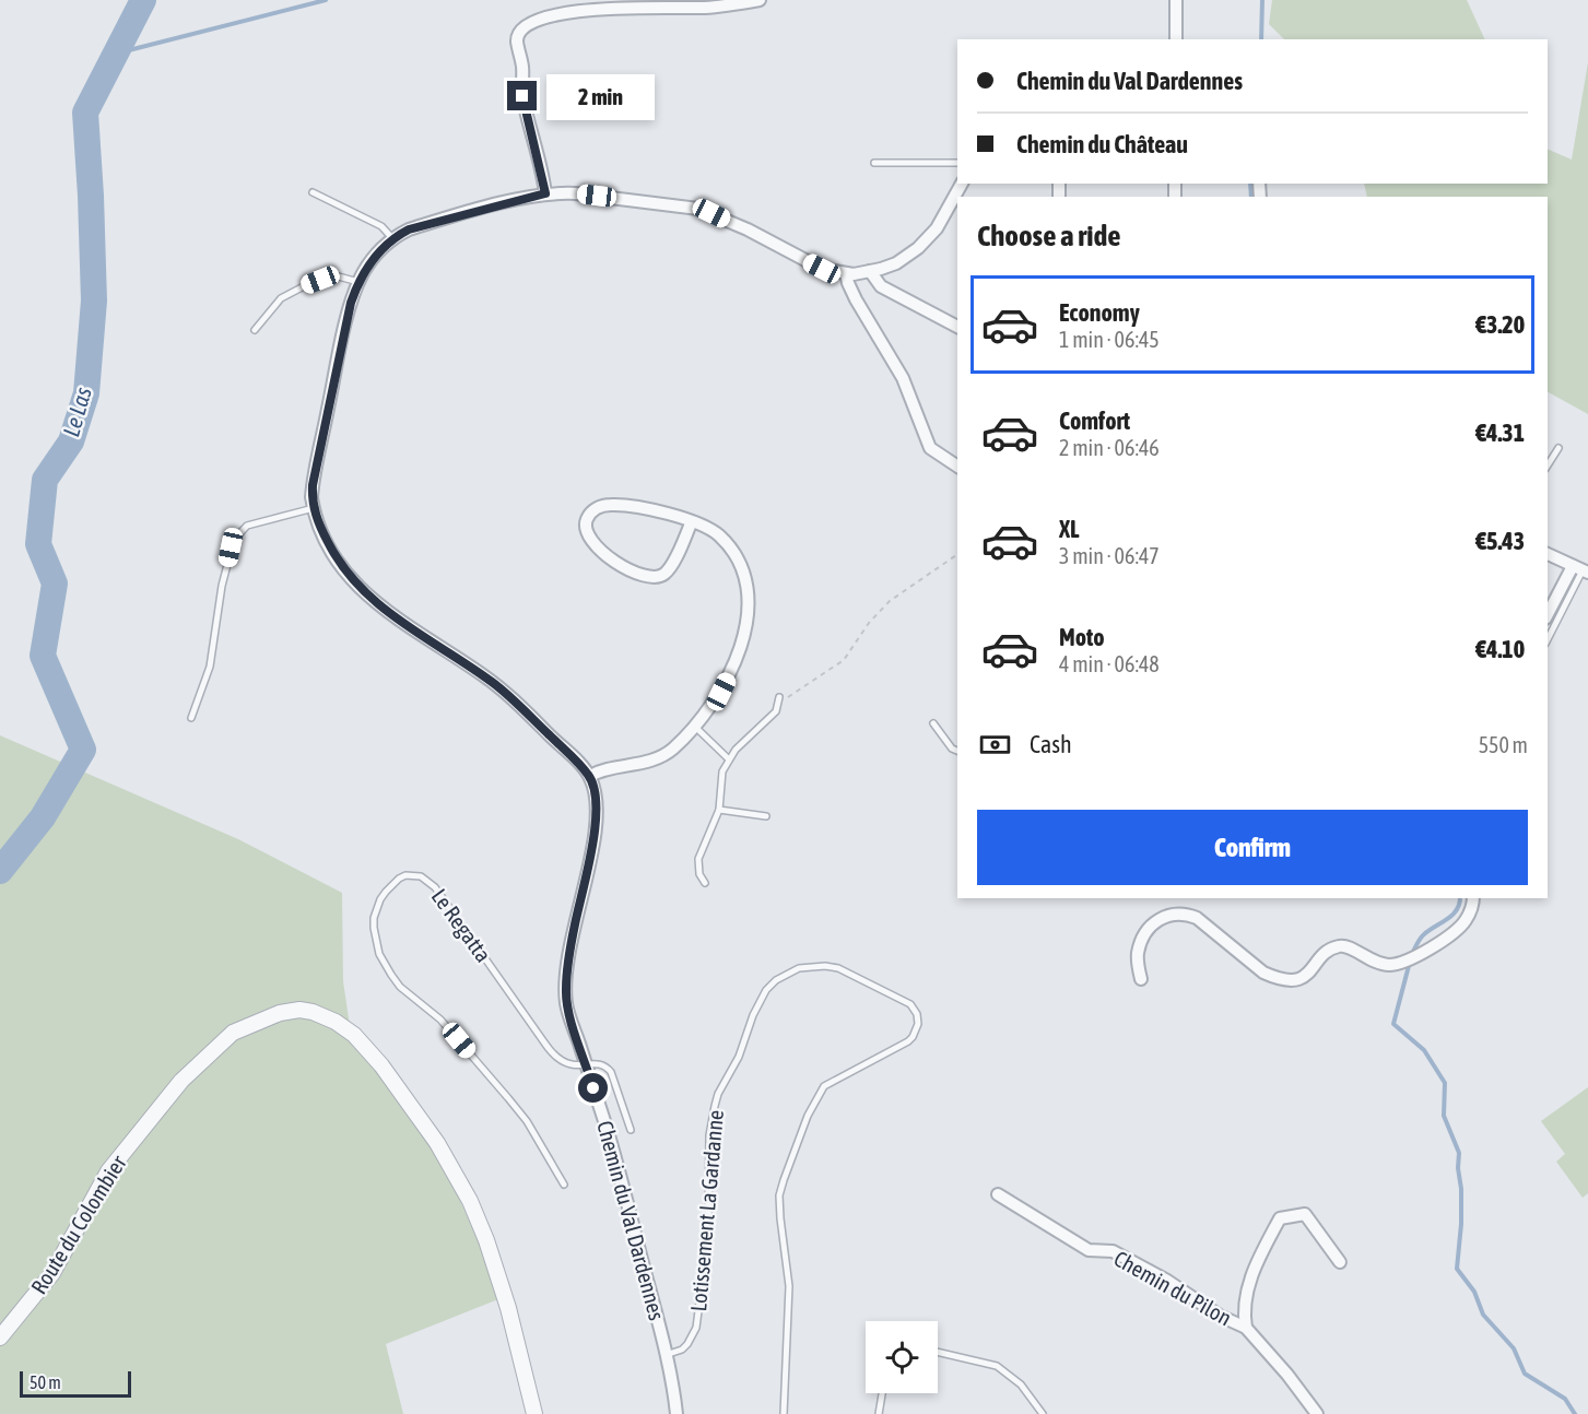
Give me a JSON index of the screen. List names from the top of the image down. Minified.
{"streets":{"street":["Chemin du Val Dardennes","Route du Colombier","Chemin du Pilon"],"lane":["Le Regatta","Lotissement La Gardanne"]},"crossings":[["Le Regatta","Chemin du Val Dardennes"],["Lotissement La Gardanne","Chemin du Val Dardennes"]],"water":["Le Las"],"scale_bar":"50 m","page":{"banner":["Chemin du Val Dardennes","Chemin du Château"],"bubble":"2 min","heading":"Choose a ride","list":[{"name":"Economy","note":"1 min · 06:45","value":"€3.20"},{"name":"Comfort","note":"2 min · 06:46","value":"€4.31"},{"name":"XL","note":"3 min · 06:47","value":"€5.43"},{"name":"Moto","note":"4 min · 06:48","value":"€4.10"}],"pay":["Cash","550 m"],"buttons":"Confirm","scale":"50 m"}}
